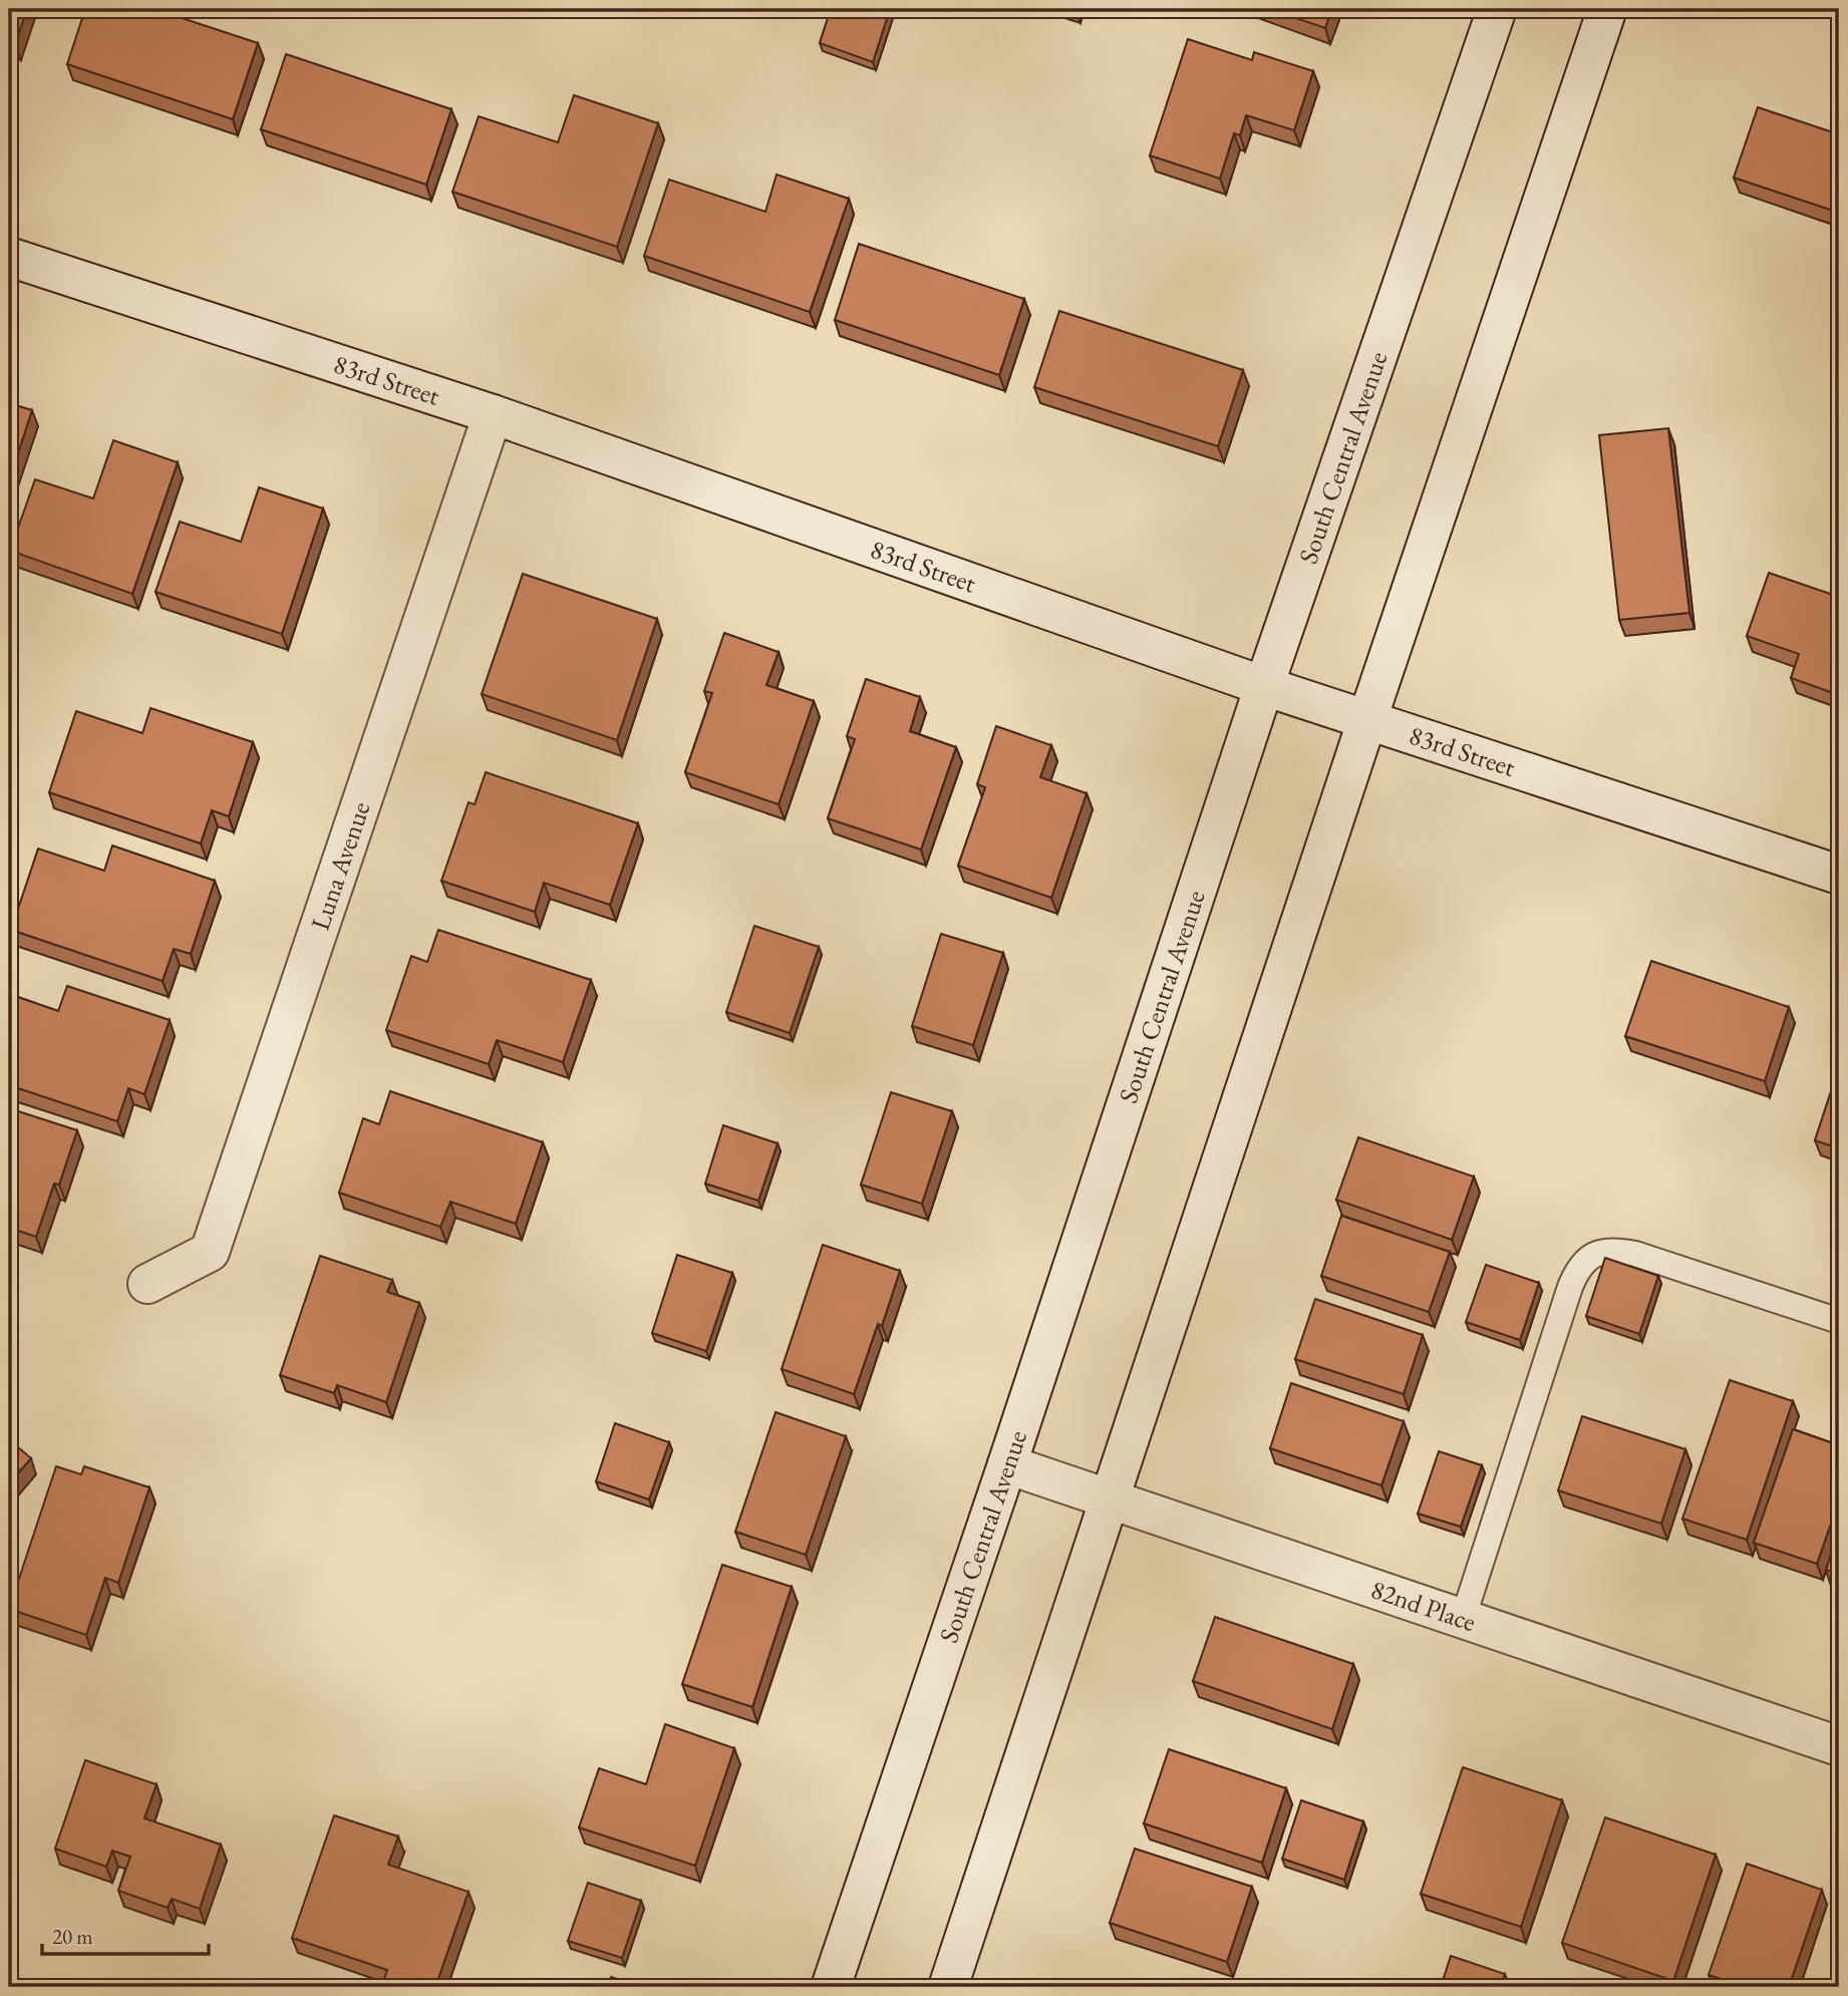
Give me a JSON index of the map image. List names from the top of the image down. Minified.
{"streets":{"street":["83rd Street","South Central Avenue","Luna Avenue","82nd Place"]},"crossings":[["83rd Street","South Central Avenue"],["83rd Street","Luna Avenue"],["South Central Avenue","82nd Place"]],"scale_bar":"20 m"}
